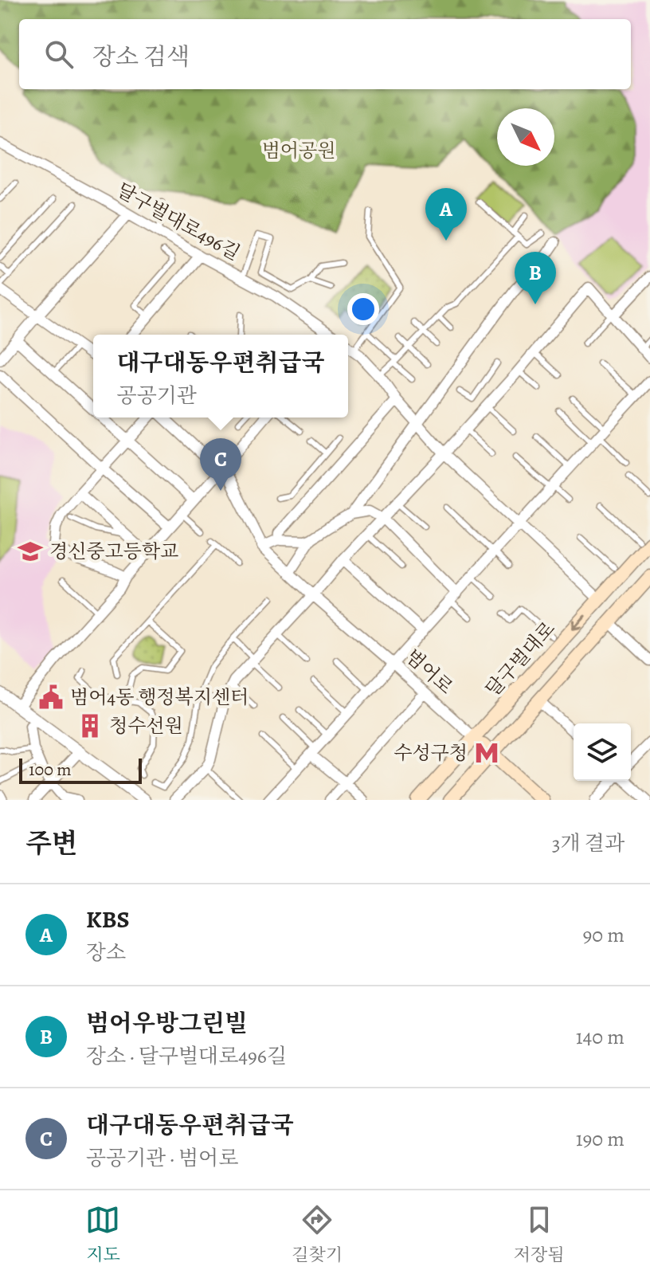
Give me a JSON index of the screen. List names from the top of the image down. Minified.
{"streets":{"main road":["달구벌대로","범어로"],"street":["달구벌대로496길"]},"crossings":[["달구벌대로496길","달구벌대로"],["달구벌대로","범어로"]],"parks":["범어공원"],"places":{"school or university":["경신중고등학교"],"public building":["범어4동 행정복지센터"],"building":["청수선원"],"metro station":["수성구청"]},"scale_bar":"100 m","north":"bottom right","page":{"search":"장소 검색","pins":["A","B","C"],"popup":["대구대동우편취급국","공공기관"],"scale":"100 m","heading":["주변","3개 결과"],"list":[{"mark":"A","name":"KBS","note":"장소","value":"90 m"},{"mark":"B","name":"범어우방그린빌","note":"장소 · 달구벌대로496길","value":"140 m"},{"mark":"C","name":"대구대동우편취급국","note":"공공기관 · 범어로","value":"190 m"}],"nav":["지도","길찾기","저장됨"]}}
